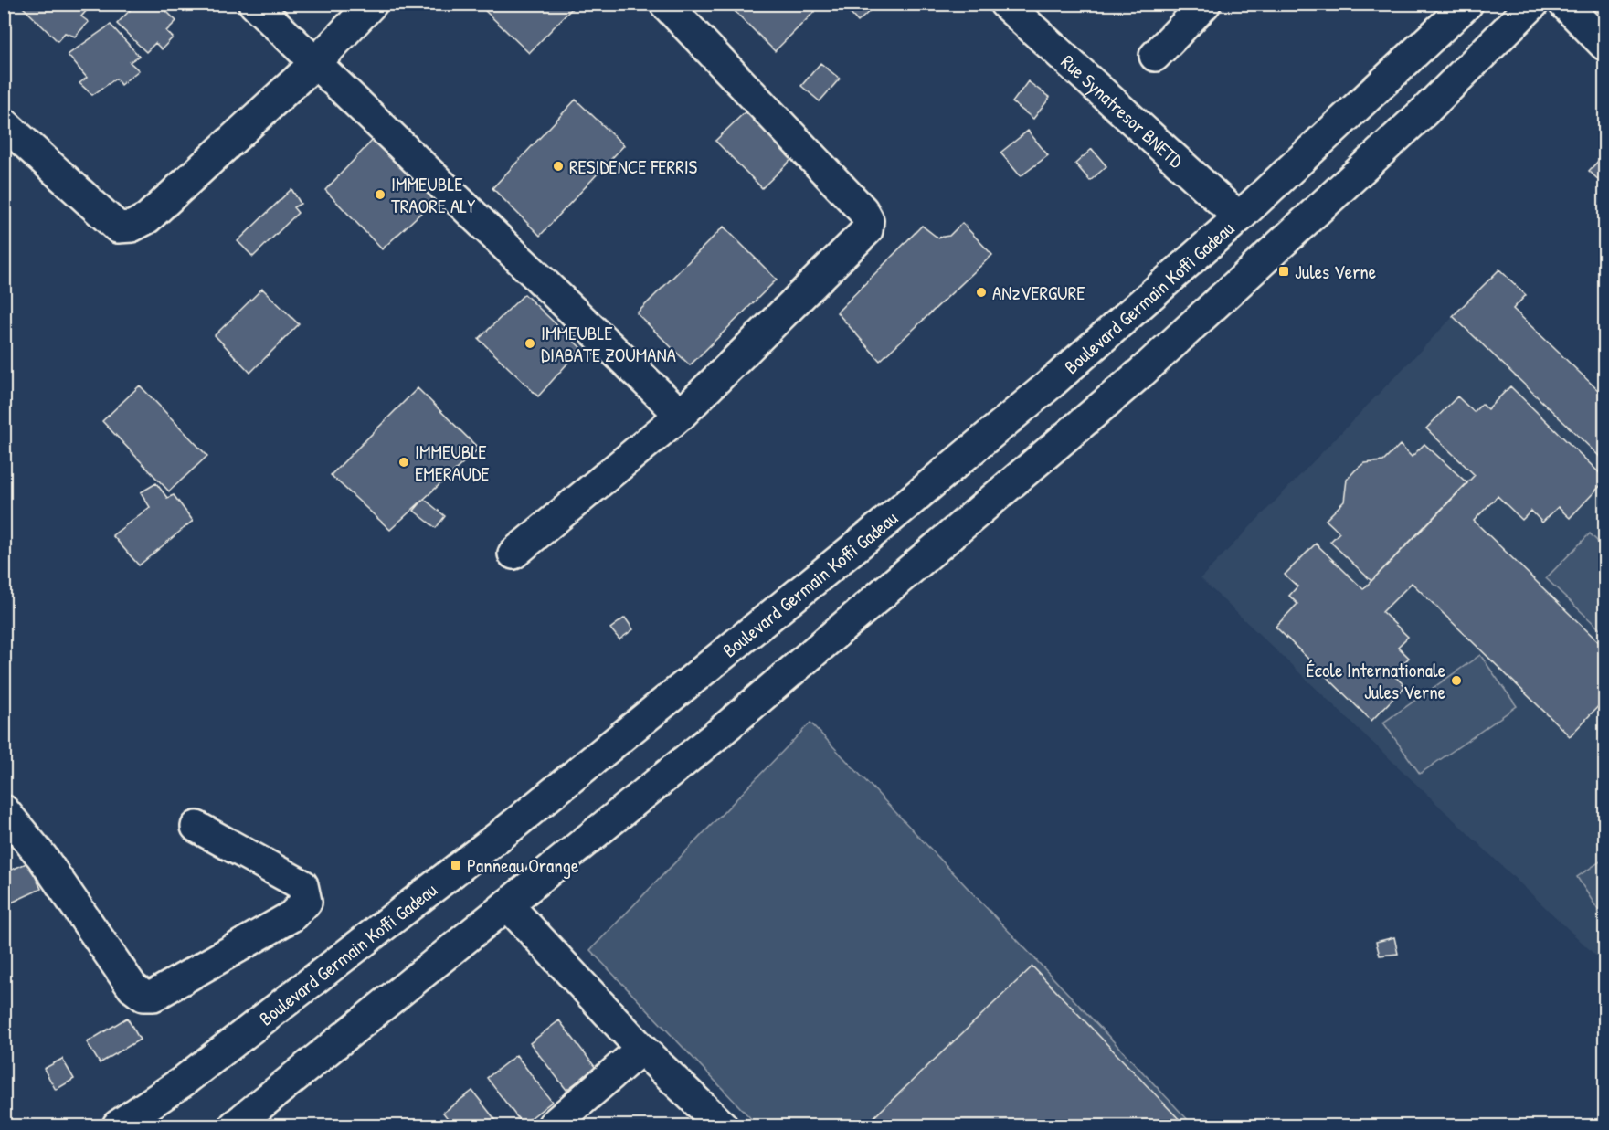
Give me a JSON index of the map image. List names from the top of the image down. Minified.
{"streets":{"main road":["Rue Synatresor BNETD","Boulevard Germain Koffi Gadeau"]},"crossings":[["Rue Synatresor BNETD","Boulevard Germain Koffi Gadeau"]],"places":{"other":["RESIDENCE FERRIS","IMMEUBLE TRAORE ALY","ANzVERGURE","IMMEUBLE DIABATE ZOUMANA","IMMEUBLE EMERAUDE","École Internationale Jules Verne"],"transit":["Jules Verne","Panneau Orange"]}}
